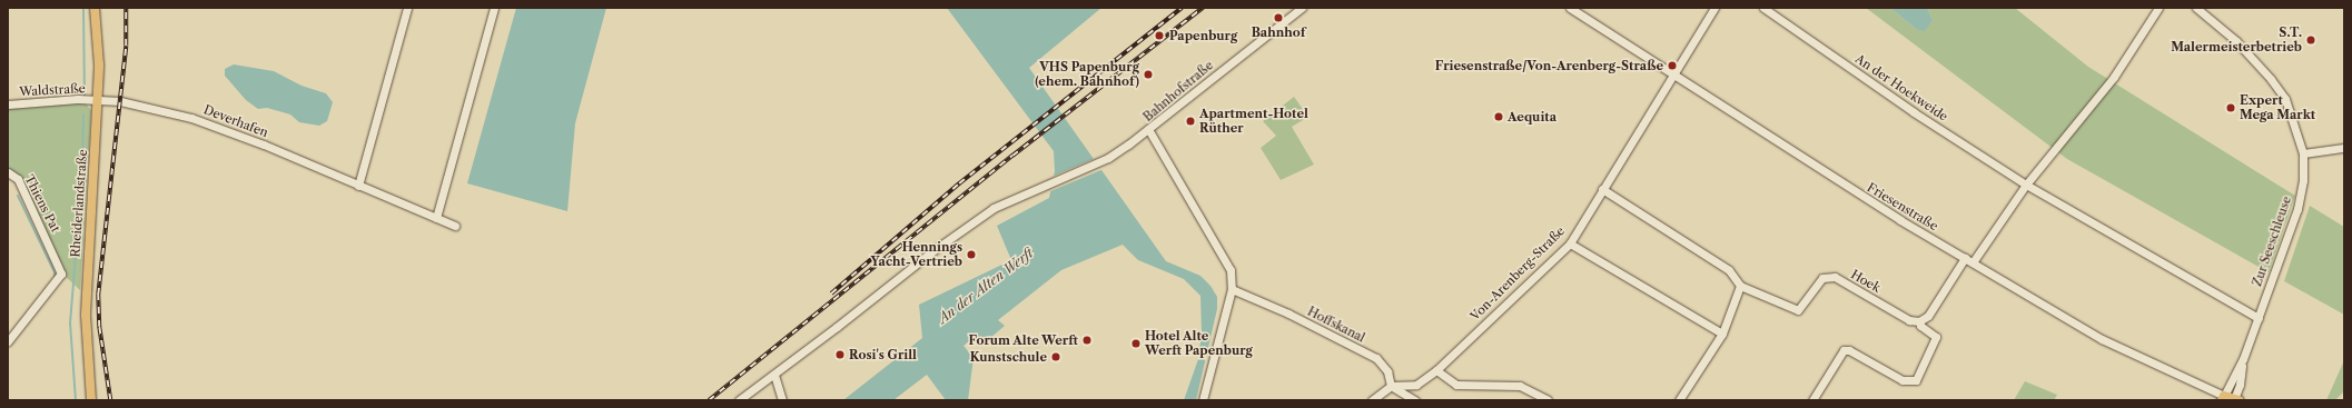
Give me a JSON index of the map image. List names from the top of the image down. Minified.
{"streets":{"main road":["Rheiderlandstraße","Friesenstraße"],"street":["An der Hoekweide","Waldstraße","Bahnhofstraße","Deverhafen","Thiens Pat","Zur Seeschleuse","Von-Arenberg-Straße","Hoek","Hoffskanal"]},"crossings":[["An der Hoekweide","Zur Seeschleuse"],["Waldstraße","Deverhafen"],["Waldstraße","Rheiderlandstraße"],["Bahnhofstraße","Hoffskanal"],["Deverhafen","Rheiderlandstraße"],["Friesenstraße","Zur Seeschleuse"],["Friesenstraße","Von-Arenberg-Straße"],["Von-Arenberg-Straße","Hoek"],["Von-Arenberg-Straße","Hoffskanal"]],"water":["An der Alten Werft"],"places":["Bahnhof","Papenburg","S.T. Malermeisterbetrieb","Friesenstraße/Von-Arenberg-Straße","VHS Papenburg (ehem. Bahnhof)","Expert Mega Markt","Aequita","Apartment-Hotel Rüther","Hennings Yacht-Vertrieb","Forum Alte Werft","Hotel Alte Werft Papenburg","Rosi's Grill","Kunstschule"]}
